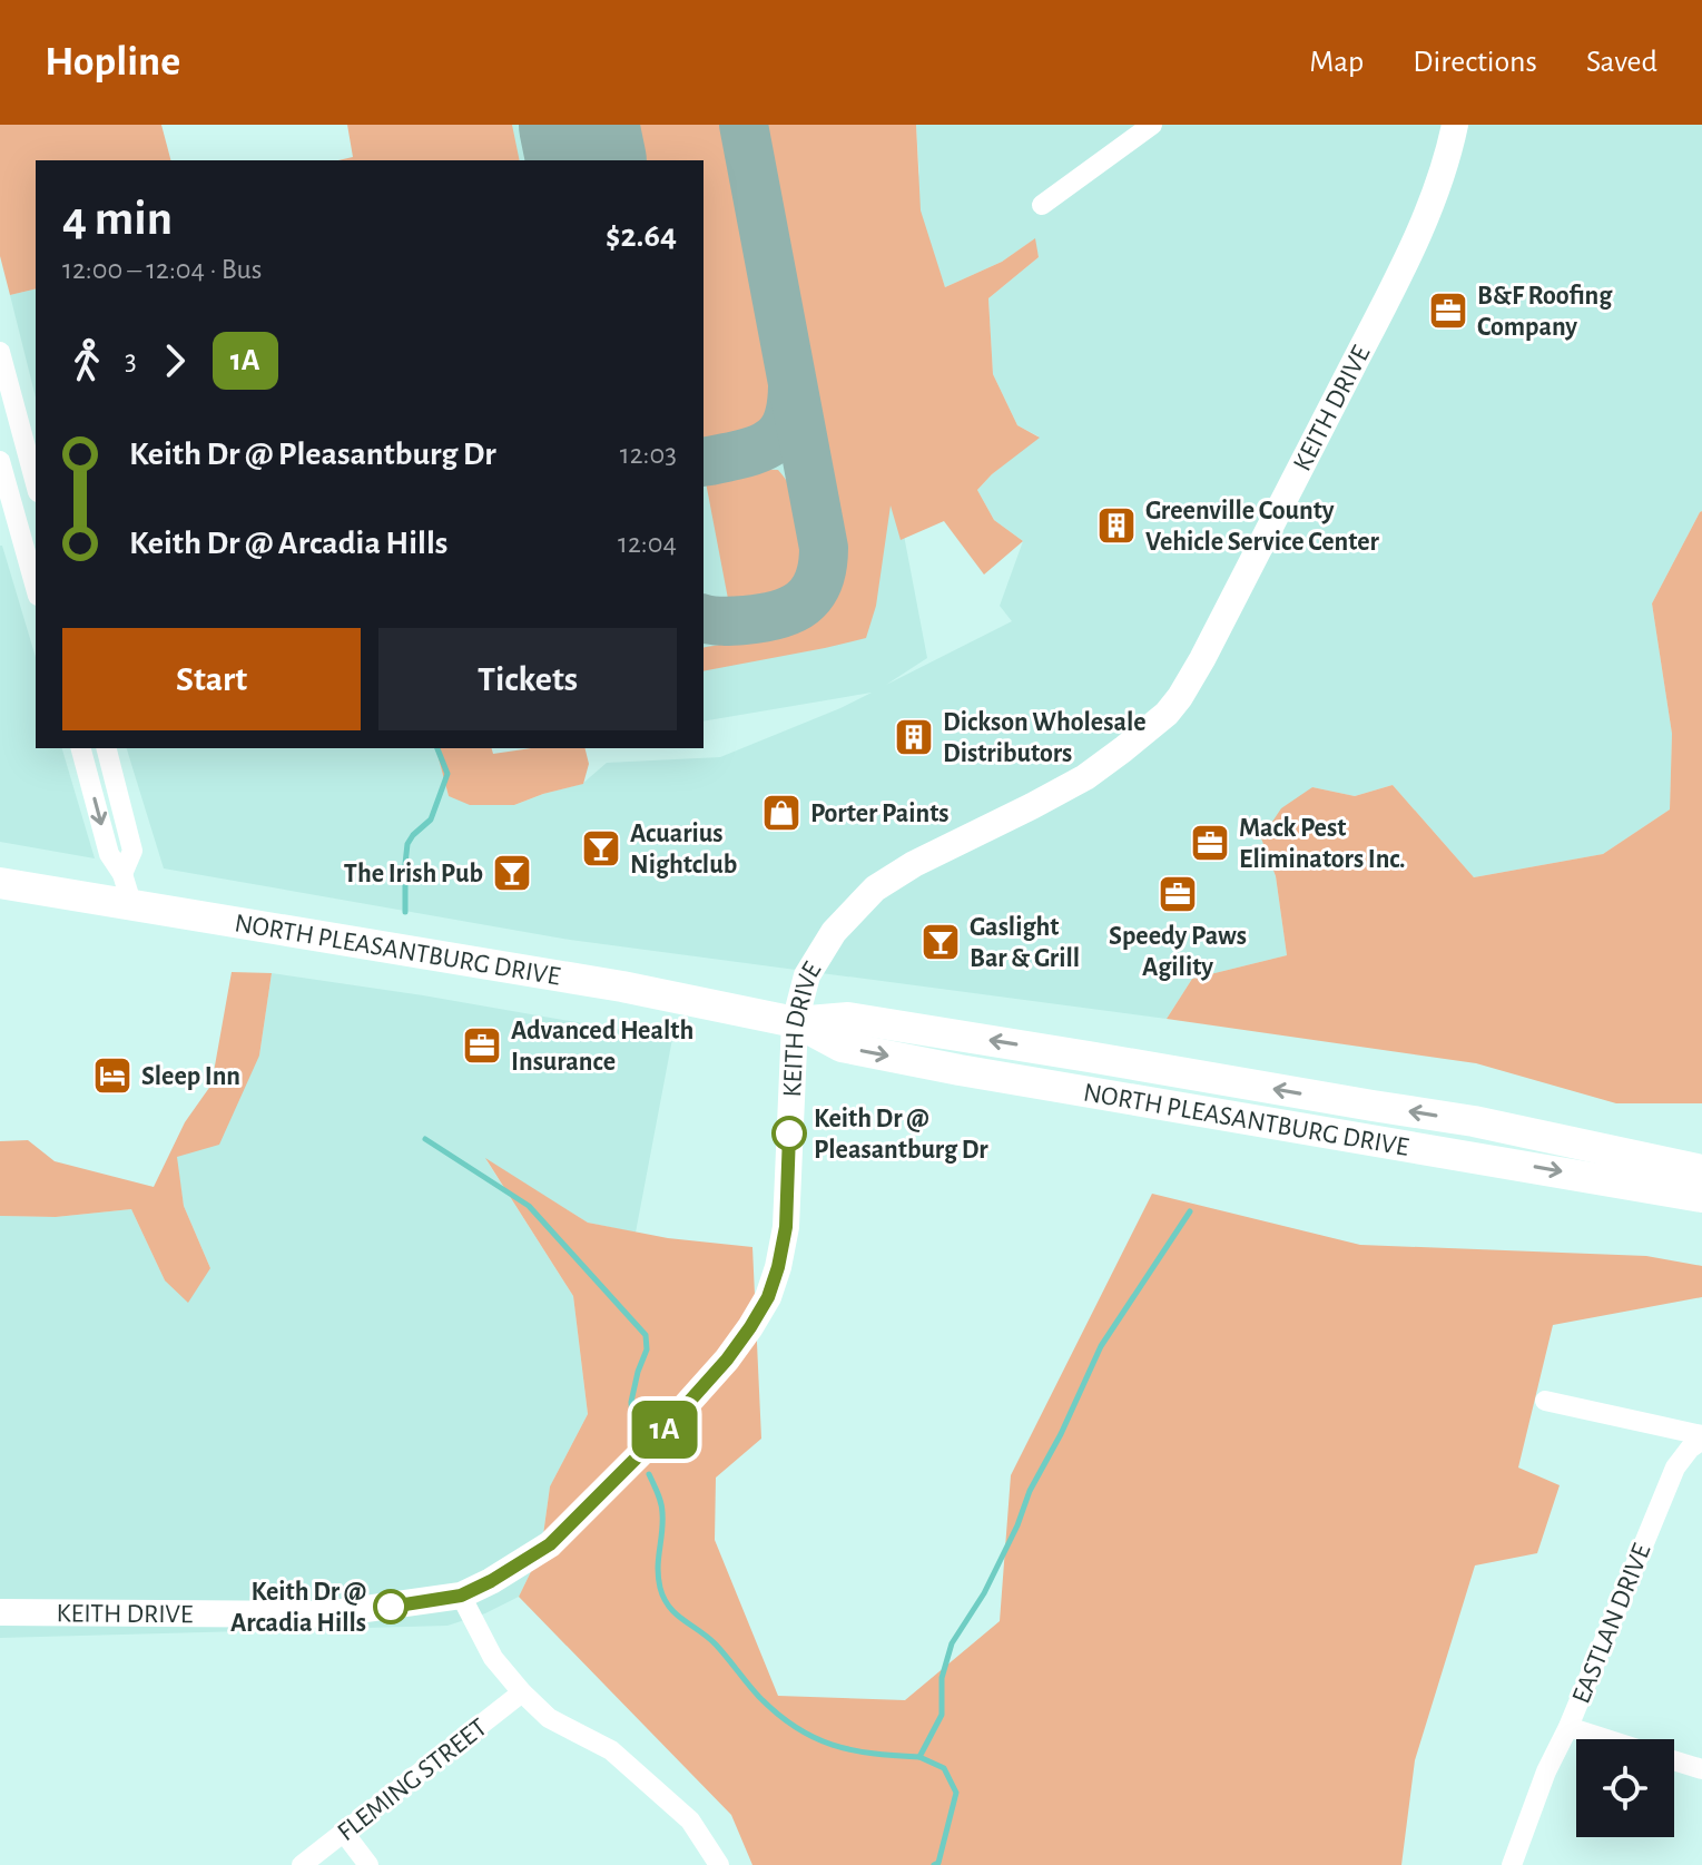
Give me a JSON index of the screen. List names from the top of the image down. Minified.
{"streets":{"main road":["NORTH PLEASANTBURG DRIVE"],"street":["KEITH DRIVE","EASTLAN DRIVE","FLEMING STREET"]},"crossings":[["KEITH DRIVE","NORTH PLEASANTBURG DRIVE"]],"places":{"office":["B&F Roofing Company","Mack Pest Eliminators Inc.","Speedy Paws Agility","Advanced Health Insurance"],"building":["Greenville County Vehicle Service Center","Dickson Wholesale Distributors"],"shop":["Porter Paints"],"bar":["Acuarius Nightclub","The Irish Pub","Gaslight Bar & Grill"],"hotel":["Sleep Inn"],"other":["Keith Dr @ Pleasantburg Dr","Keith Dr @ Arcadia Hills"]},"lines":["bus line 1A"],"page":{"header":"Hopline","nav":["Map","Directions","Saved"],"on_map":"1A","heading":["4 min","12:00 – 12:04 · Bus","$2.64"],"legs":["3","1A"],"list":[{"name":"Keith Dr @ Pleasantburg Dr","value":"12:03"},{"name":"Keith Dr @ Arcadia Hills","value":"12:04"}],"buttons":["Start","Tickets"]}}
